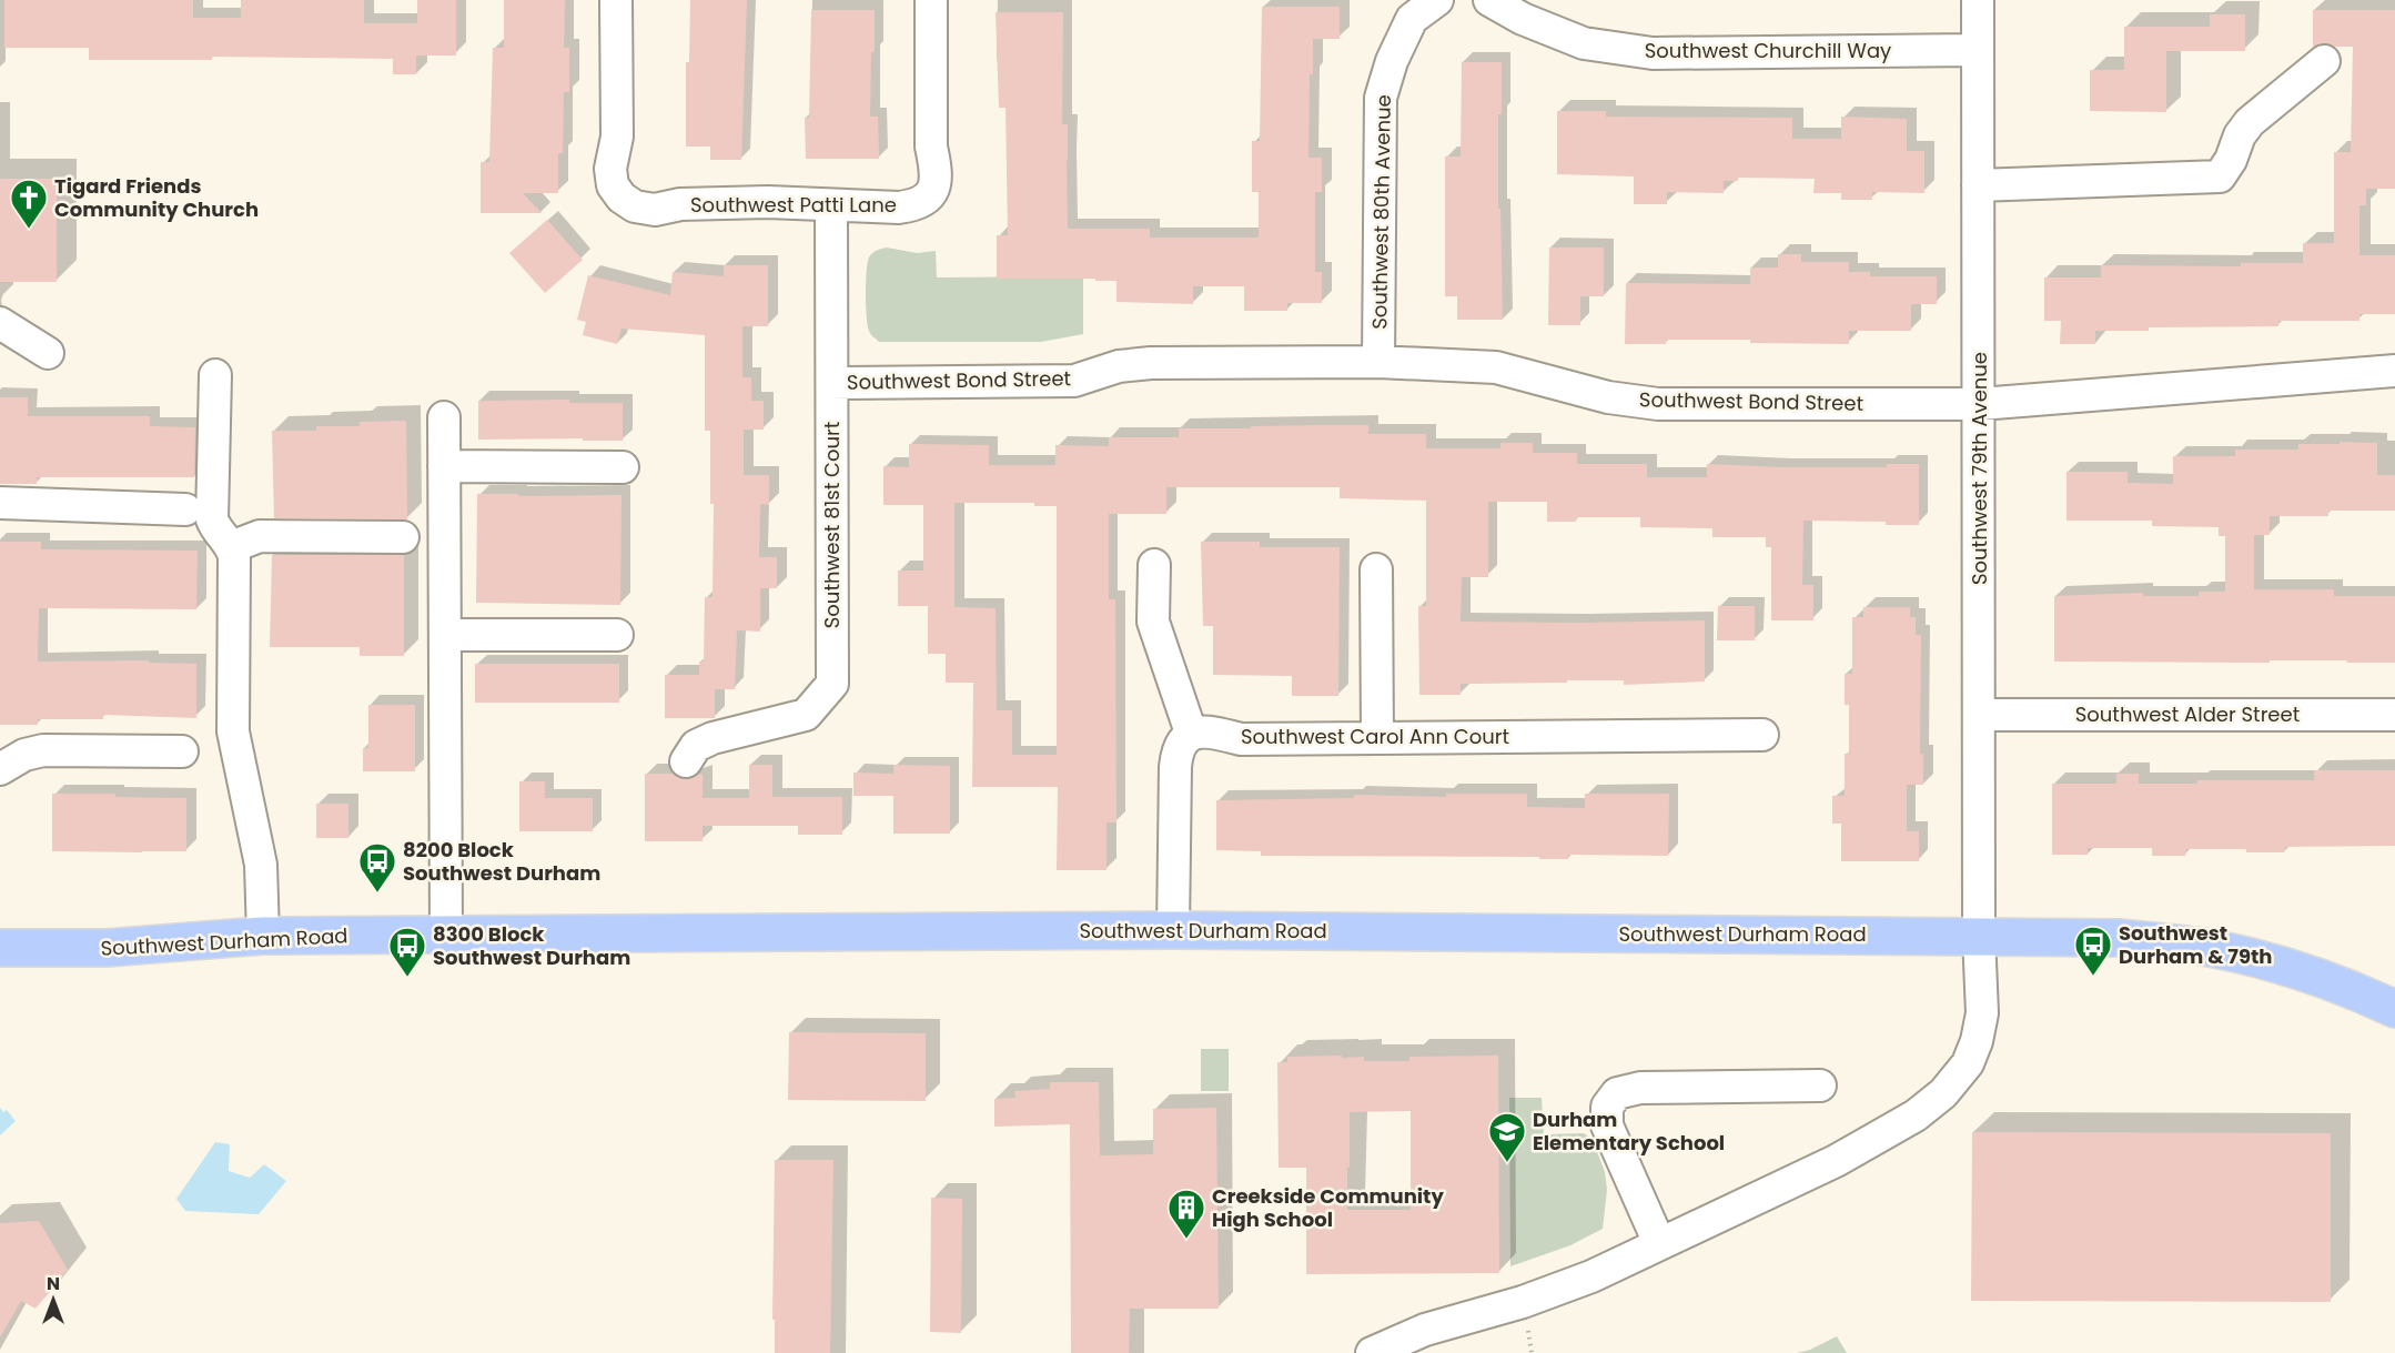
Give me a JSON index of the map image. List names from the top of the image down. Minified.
{"streets":{"main road":["Southwest Durham Road"],"street":["Southwest Churchill Way","Southwest Patti Lane","Southwest 80th Avenue","Southwest Bond Street","Southwest 79th Avenue","Southwest 81st Court","Southwest Alder Street","Southwest Carol Ann Court"]},"crossings":[["Southwest Churchill Way","Southwest 79th Avenue"],["Southwest Patti Lane","Southwest 81st Court"],["Southwest 80th Avenue","Southwest Bond Street"],["Southwest Bond Street","Southwest 79th Avenue"],["Southwest Bond Street","Southwest 81st Court"],["Southwest 79th Avenue","Southwest Alder Street"],["Southwest 79th Avenue","Southwest Durham Road"]],"places":{"church":["Tigard Friends Community Church"],"bus stop":["8200 Block Southwest Durham","Southwest Durham & 79th","8300 Block Southwest Durham"],"school or university":["Durham Elementary School"],"building":["Creekside Community High School"]},"north":"top"}
